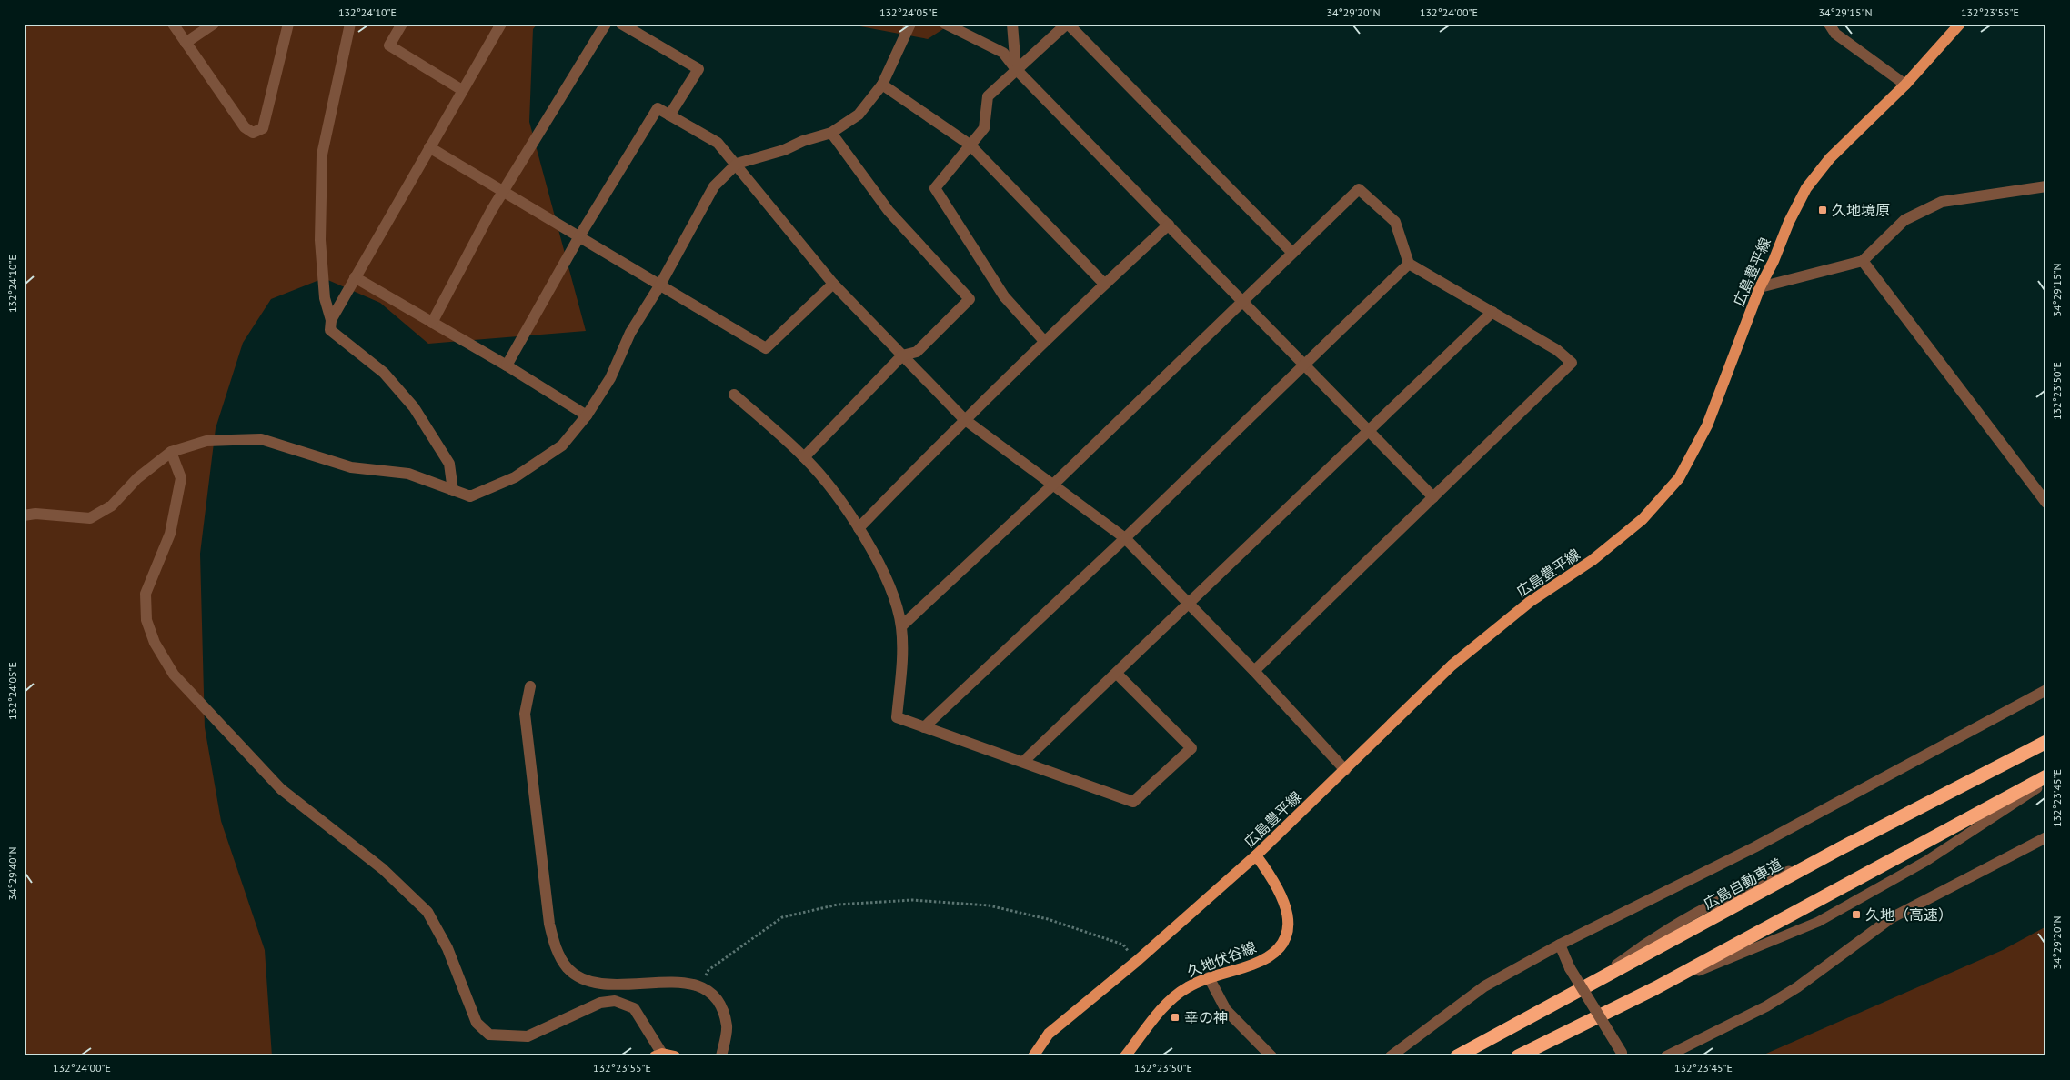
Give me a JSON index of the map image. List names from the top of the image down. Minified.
{"streets":{"highway":["広島自動車道"],"main road":["広島豊平線","久地伏谷線"]},"crossings":[["広島豊平線","久地伏谷線"]],"places":{"transit":["久地境原","久地（高速）","幸の神"]},"coordinates":["132°24'10\"E","132°24'05\"E","34°29'20\"N","132°24'00\"E","34°29'15\"N","132°23'55\"E","132°23'50\"E","132°23'45\"E","34°29'40\"N"]}
